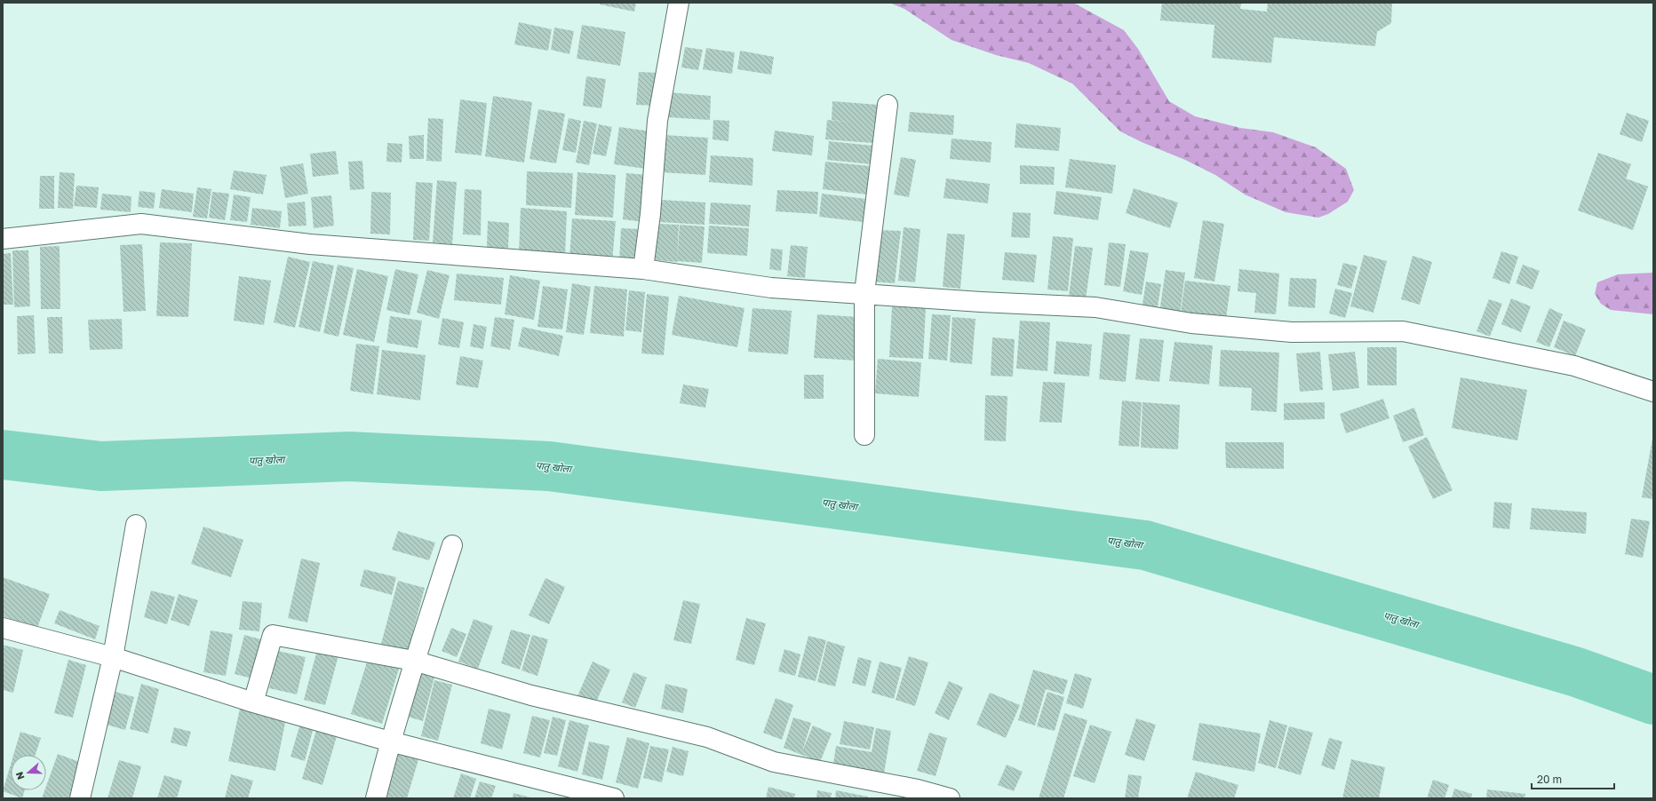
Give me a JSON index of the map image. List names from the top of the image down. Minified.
{"water":["पातु खोला"],"scale_bar":"20 m","north":"left"}
